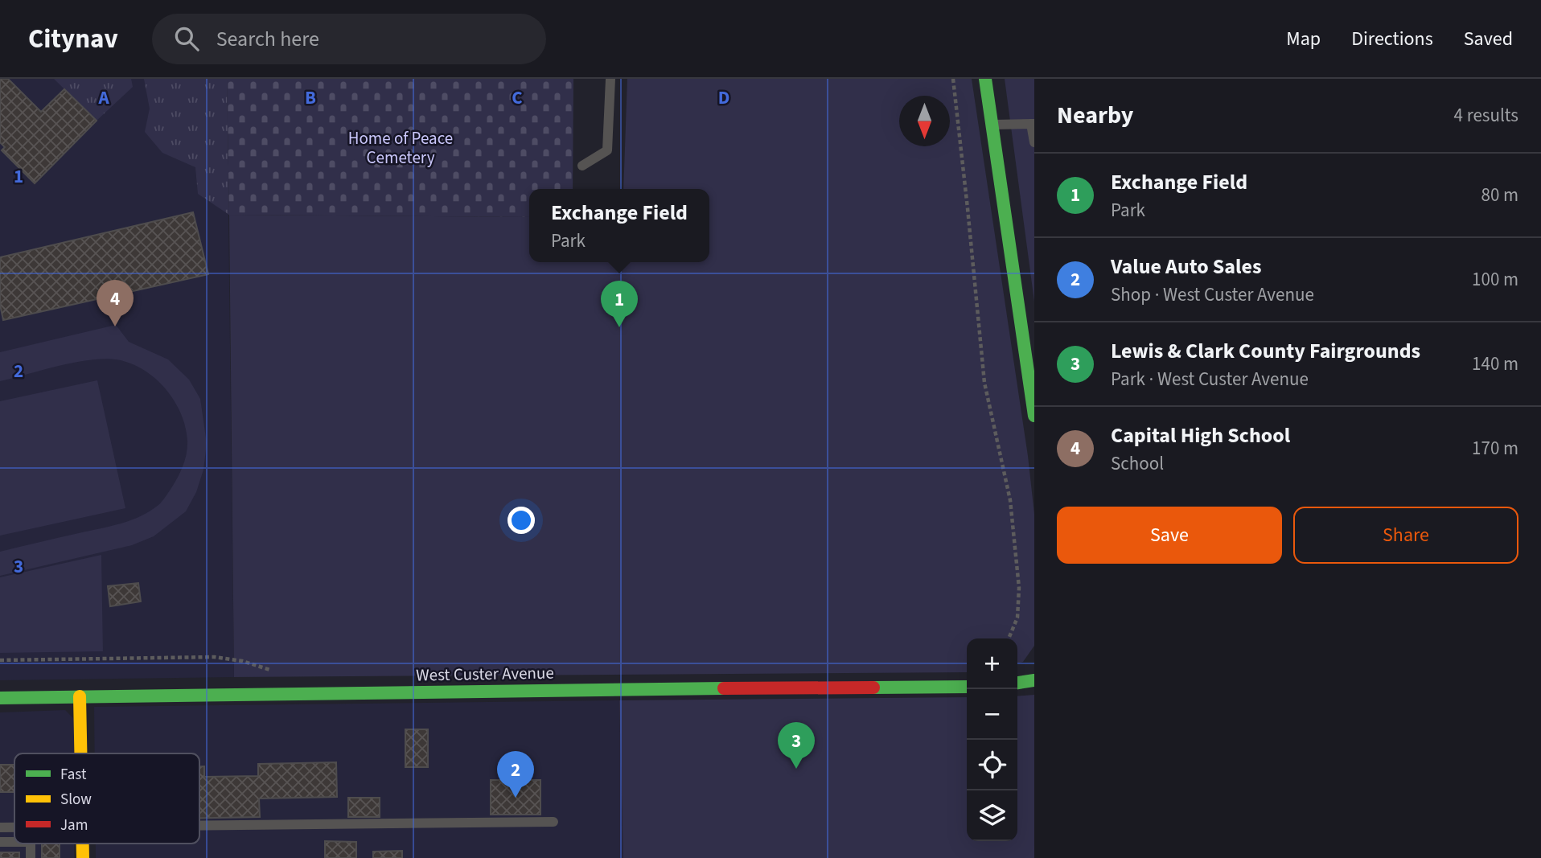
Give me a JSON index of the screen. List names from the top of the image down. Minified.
{"streets":{"main road":["West Custer Avenue"]},"parks":["Home of Peace Cemetery"],"legend":["Fast","Slow","Jam"],"north":"bottom","page":{"header":"Citynav","search":"Search here","nav":["Map","Directions","Saved"],"heading":["Nearby","4 results"],"list":[{"mark":"1","name":"Exchange Field","note":"Park","value":"80 m"},{"mark":"2","name":"Value Auto Sales","note":"Shop · West Custer Avenue","value":"100 m"},{"mark":"3","name":"Lewis & Clark County Fairgrounds","note":"Park · West Custer Avenue","value":"140 m"},{"mark":"4","name":"Capital High School","note":"School","value":"170 m"}],"popup":["Exchange Field","Park"],"pins":["4","1","3","2"],"buttons":["Save","Share"],"map_buttons":["+","−"]},"grid":{"columns":["A","B","C","D"],"rows":["1","2","3"]}}
